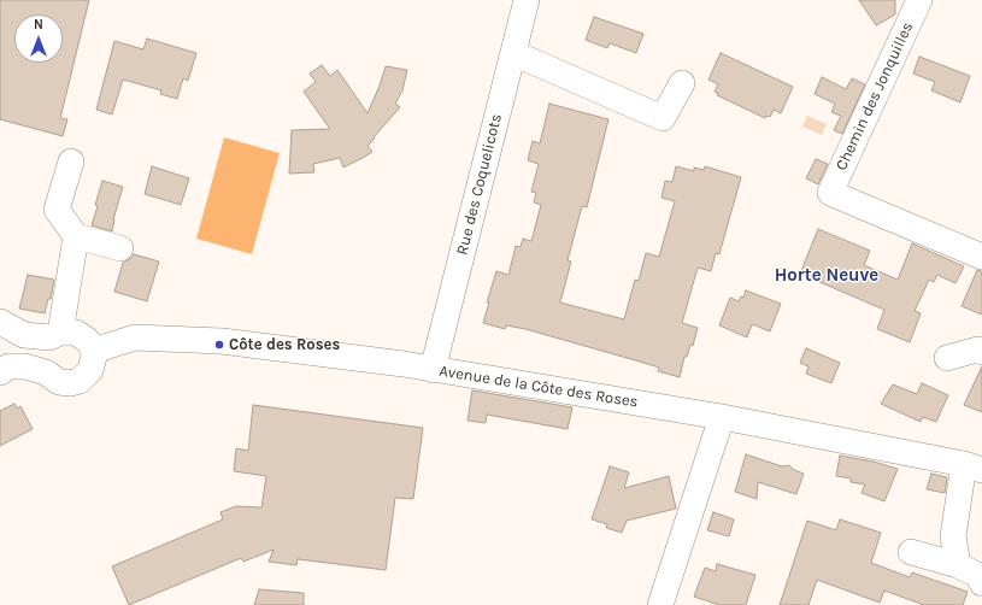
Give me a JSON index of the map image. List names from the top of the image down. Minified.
{"streets":{"street":["Chemin des Jonquilles","Rue des Coquelicots","Avenue de la Côte des Roses"]},"crossings":[["Rue des Coquelicots","Avenue de la Côte des Roses"]],"districts":["Horte Neuve"],"places":["Côte des Roses"],"north":"top"}
